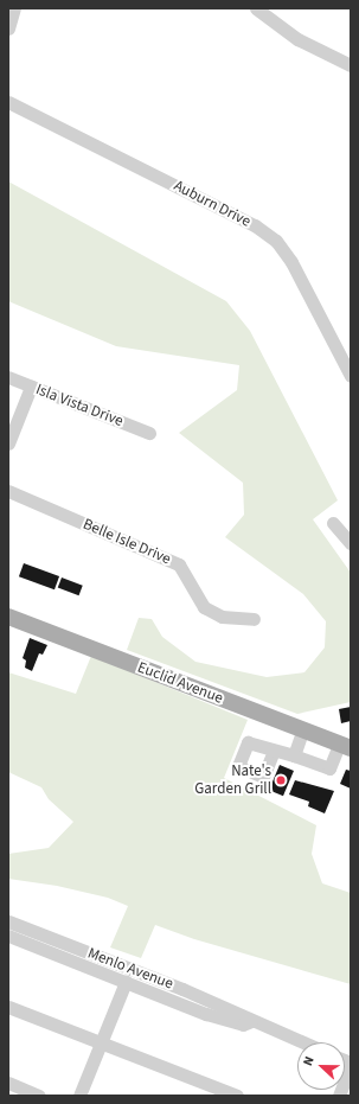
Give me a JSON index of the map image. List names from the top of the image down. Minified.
{"streets":{"main road":["Euclid Avenue"],"street":["Auburn Drive","Isla Vista Drive","Belle Isle Drive","Menlo Avenue"]},"places":["Nate's Garden Grill"],"north":"left"}
